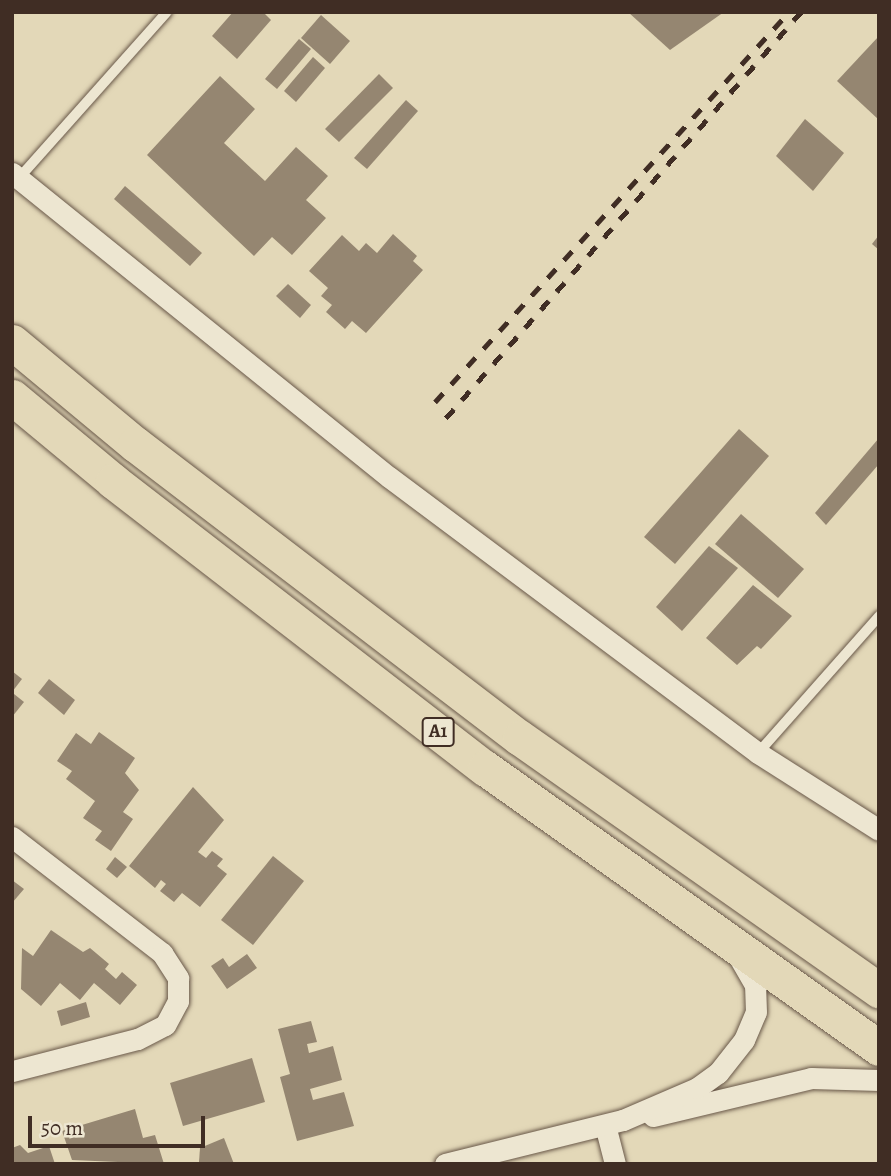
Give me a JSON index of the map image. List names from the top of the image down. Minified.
{"streets":{"highway":["A1"]},"scale_bar":"50 m"}
